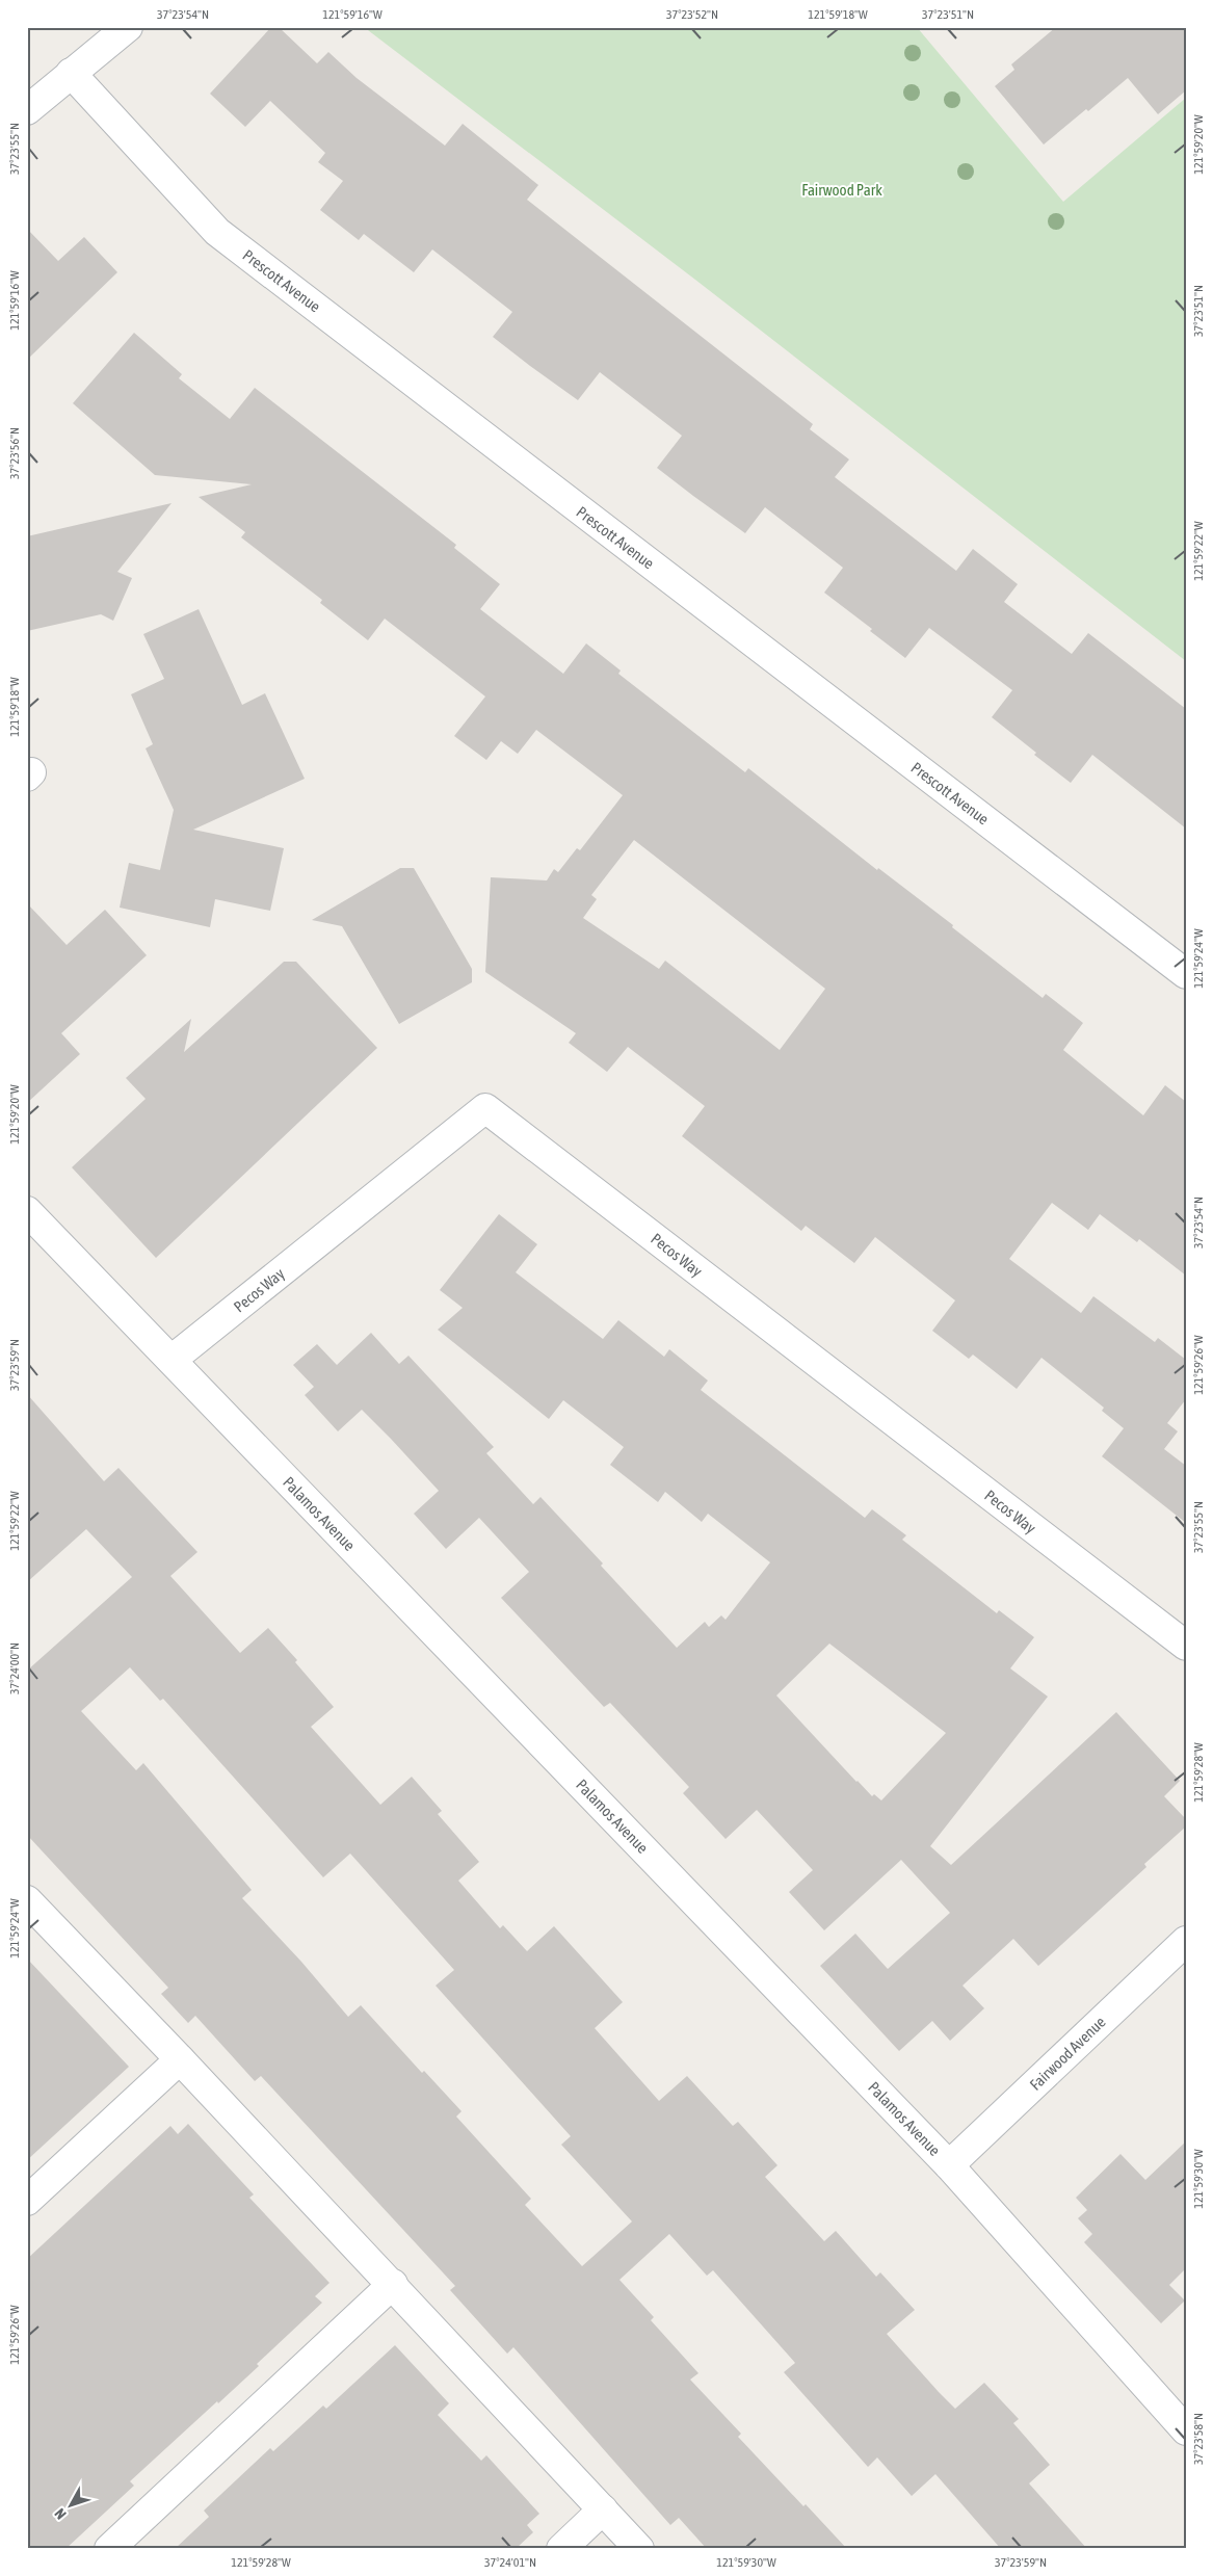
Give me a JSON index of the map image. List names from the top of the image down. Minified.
{"streets":{"street":["Prescott Avenue","Pecos Way","Palamos Avenue","Fairwood Avenue"]},"crossings":[["Pecos Way","Palamos Avenue"],["Palamos Avenue","Fairwood Avenue"]],"parks":["Fairwood Park"],"north":"bottom left","coordinates":["37°23'54\"N","121°59'16\"W","37°23'52\"N","121°59'18\"W","37°23'51\"N","121°59'20\"W","37°23'55\"N","37°23'56\"N","121°59'22\"W","121°59'24\"W","37°23'59\"N","121°59'26\"W","37°24'00\"N","121°59'28\"W","121°59'30\"W","37°23'58\"N","37°24'01\"N"]}
